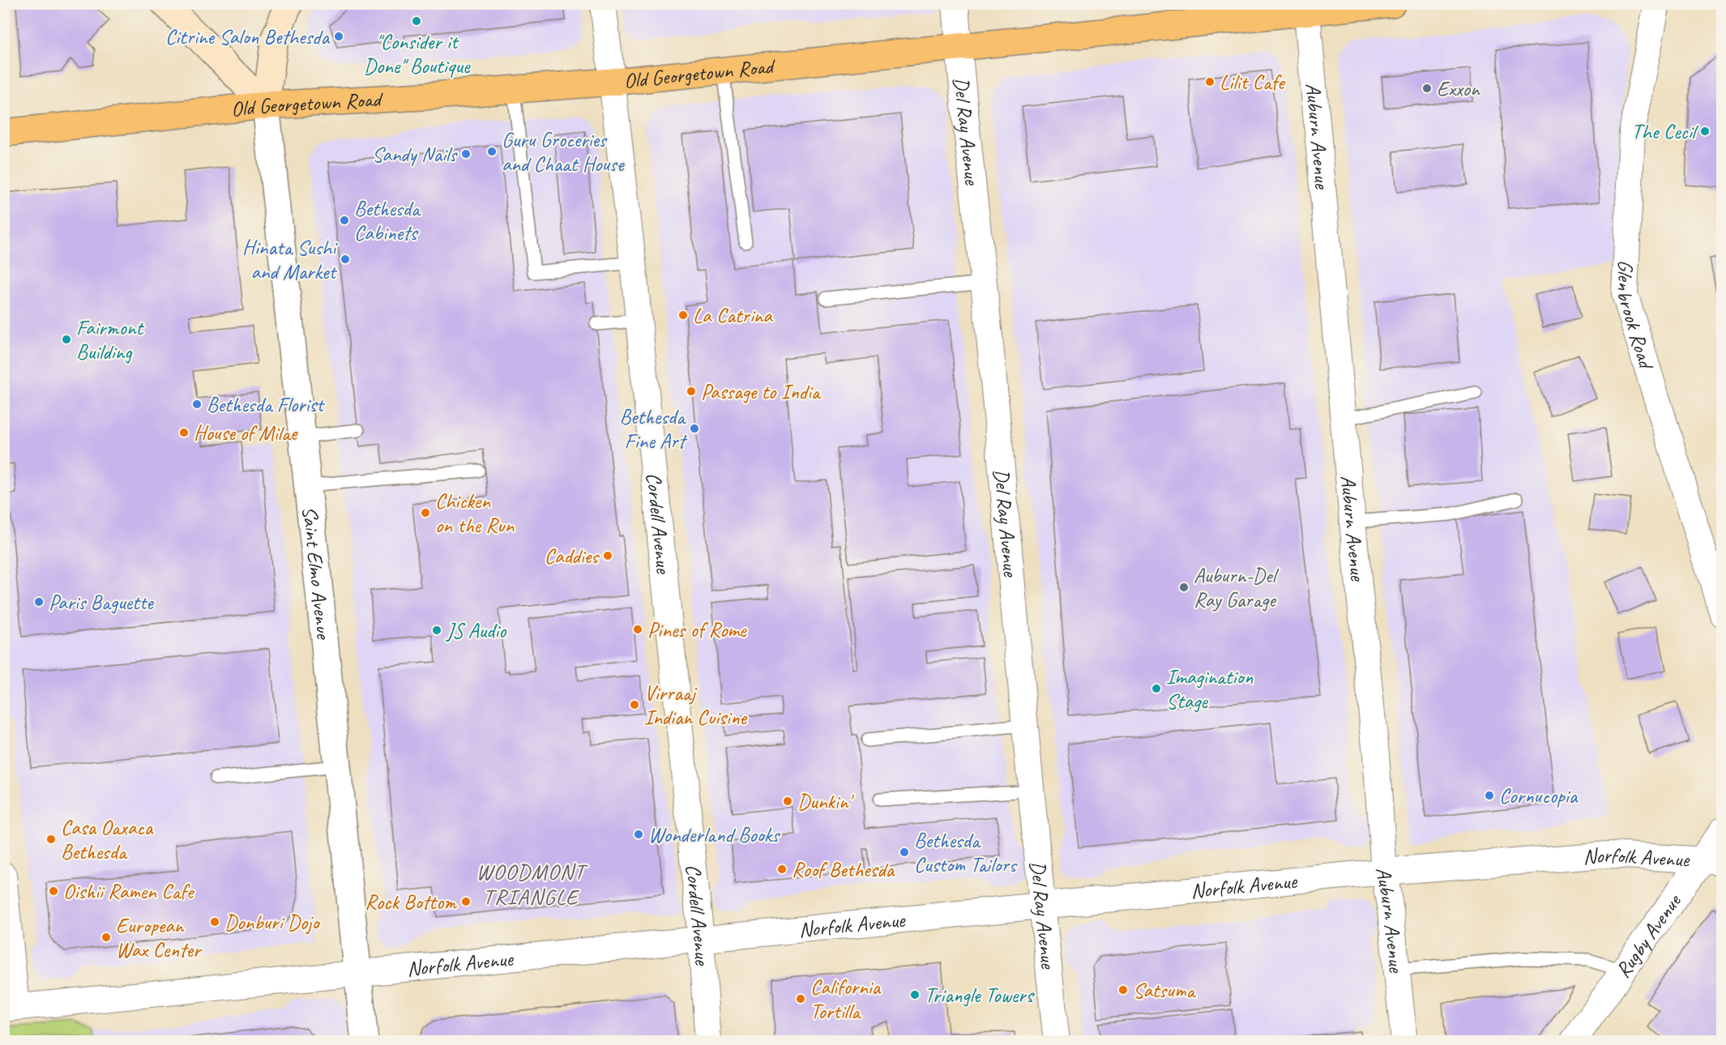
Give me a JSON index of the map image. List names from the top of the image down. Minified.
{"streets":{"main road":["Old Georgetown Road"],"street":["Del Ray Avenue","Auburn Avenue","Glenbrook Road","Cordell Avenue","Saint Elmo Avenue","Norfolk Avenue","Rugby Avenue"]},"crossings":[["Old Georgetown Road","Del Ray Avenue"],["Old Georgetown Road","Auburn Avenue"],["Old Georgetown Road","Cordell Avenue"],["Old Georgetown Road","Saint Elmo Avenue"],["Del Ray Avenue","Norfolk Avenue"],["Auburn Avenue","Norfolk Avenue"],["Cordell Avenue","Norfolk Avenue"],["Saint Elmo Avenue","Norfolk Avenue"],["Norfolk Avenue","Rugby Avenue"]],"districts":["WOODMONT TRIANGLE"],"places":["\"Consider it Done\" Boutique","Citrine Salon Bethesda","Lilit Cafe","Exxon","The Cecil","Guru Groceries and Chaat House","Sandy Nails","Bethesda Cabinets","Hinata Sushi and Market","La Catrina","Fairmont Building","Passage to India","Bethesda Florist","Bethesda Fine Art","House of Milae","Chicken on the Run","Caddies","Auburn-Del Ray Garage","Paris Baguette","Pines of Rome","JS Audio","Imagination Stage","Virraaj Indian Cuisine","Cornucopia","Dunkin'","Wonderland Books","Casa Oaxaca Bethesda","Bethesda Custom Tailors","Roof Bethesda","Oishii Ramen Cafe","Rock Bottom","Donburi Dojo","European Wax Center","Satsuma","Triangle Towers","California Tortilla"]}
